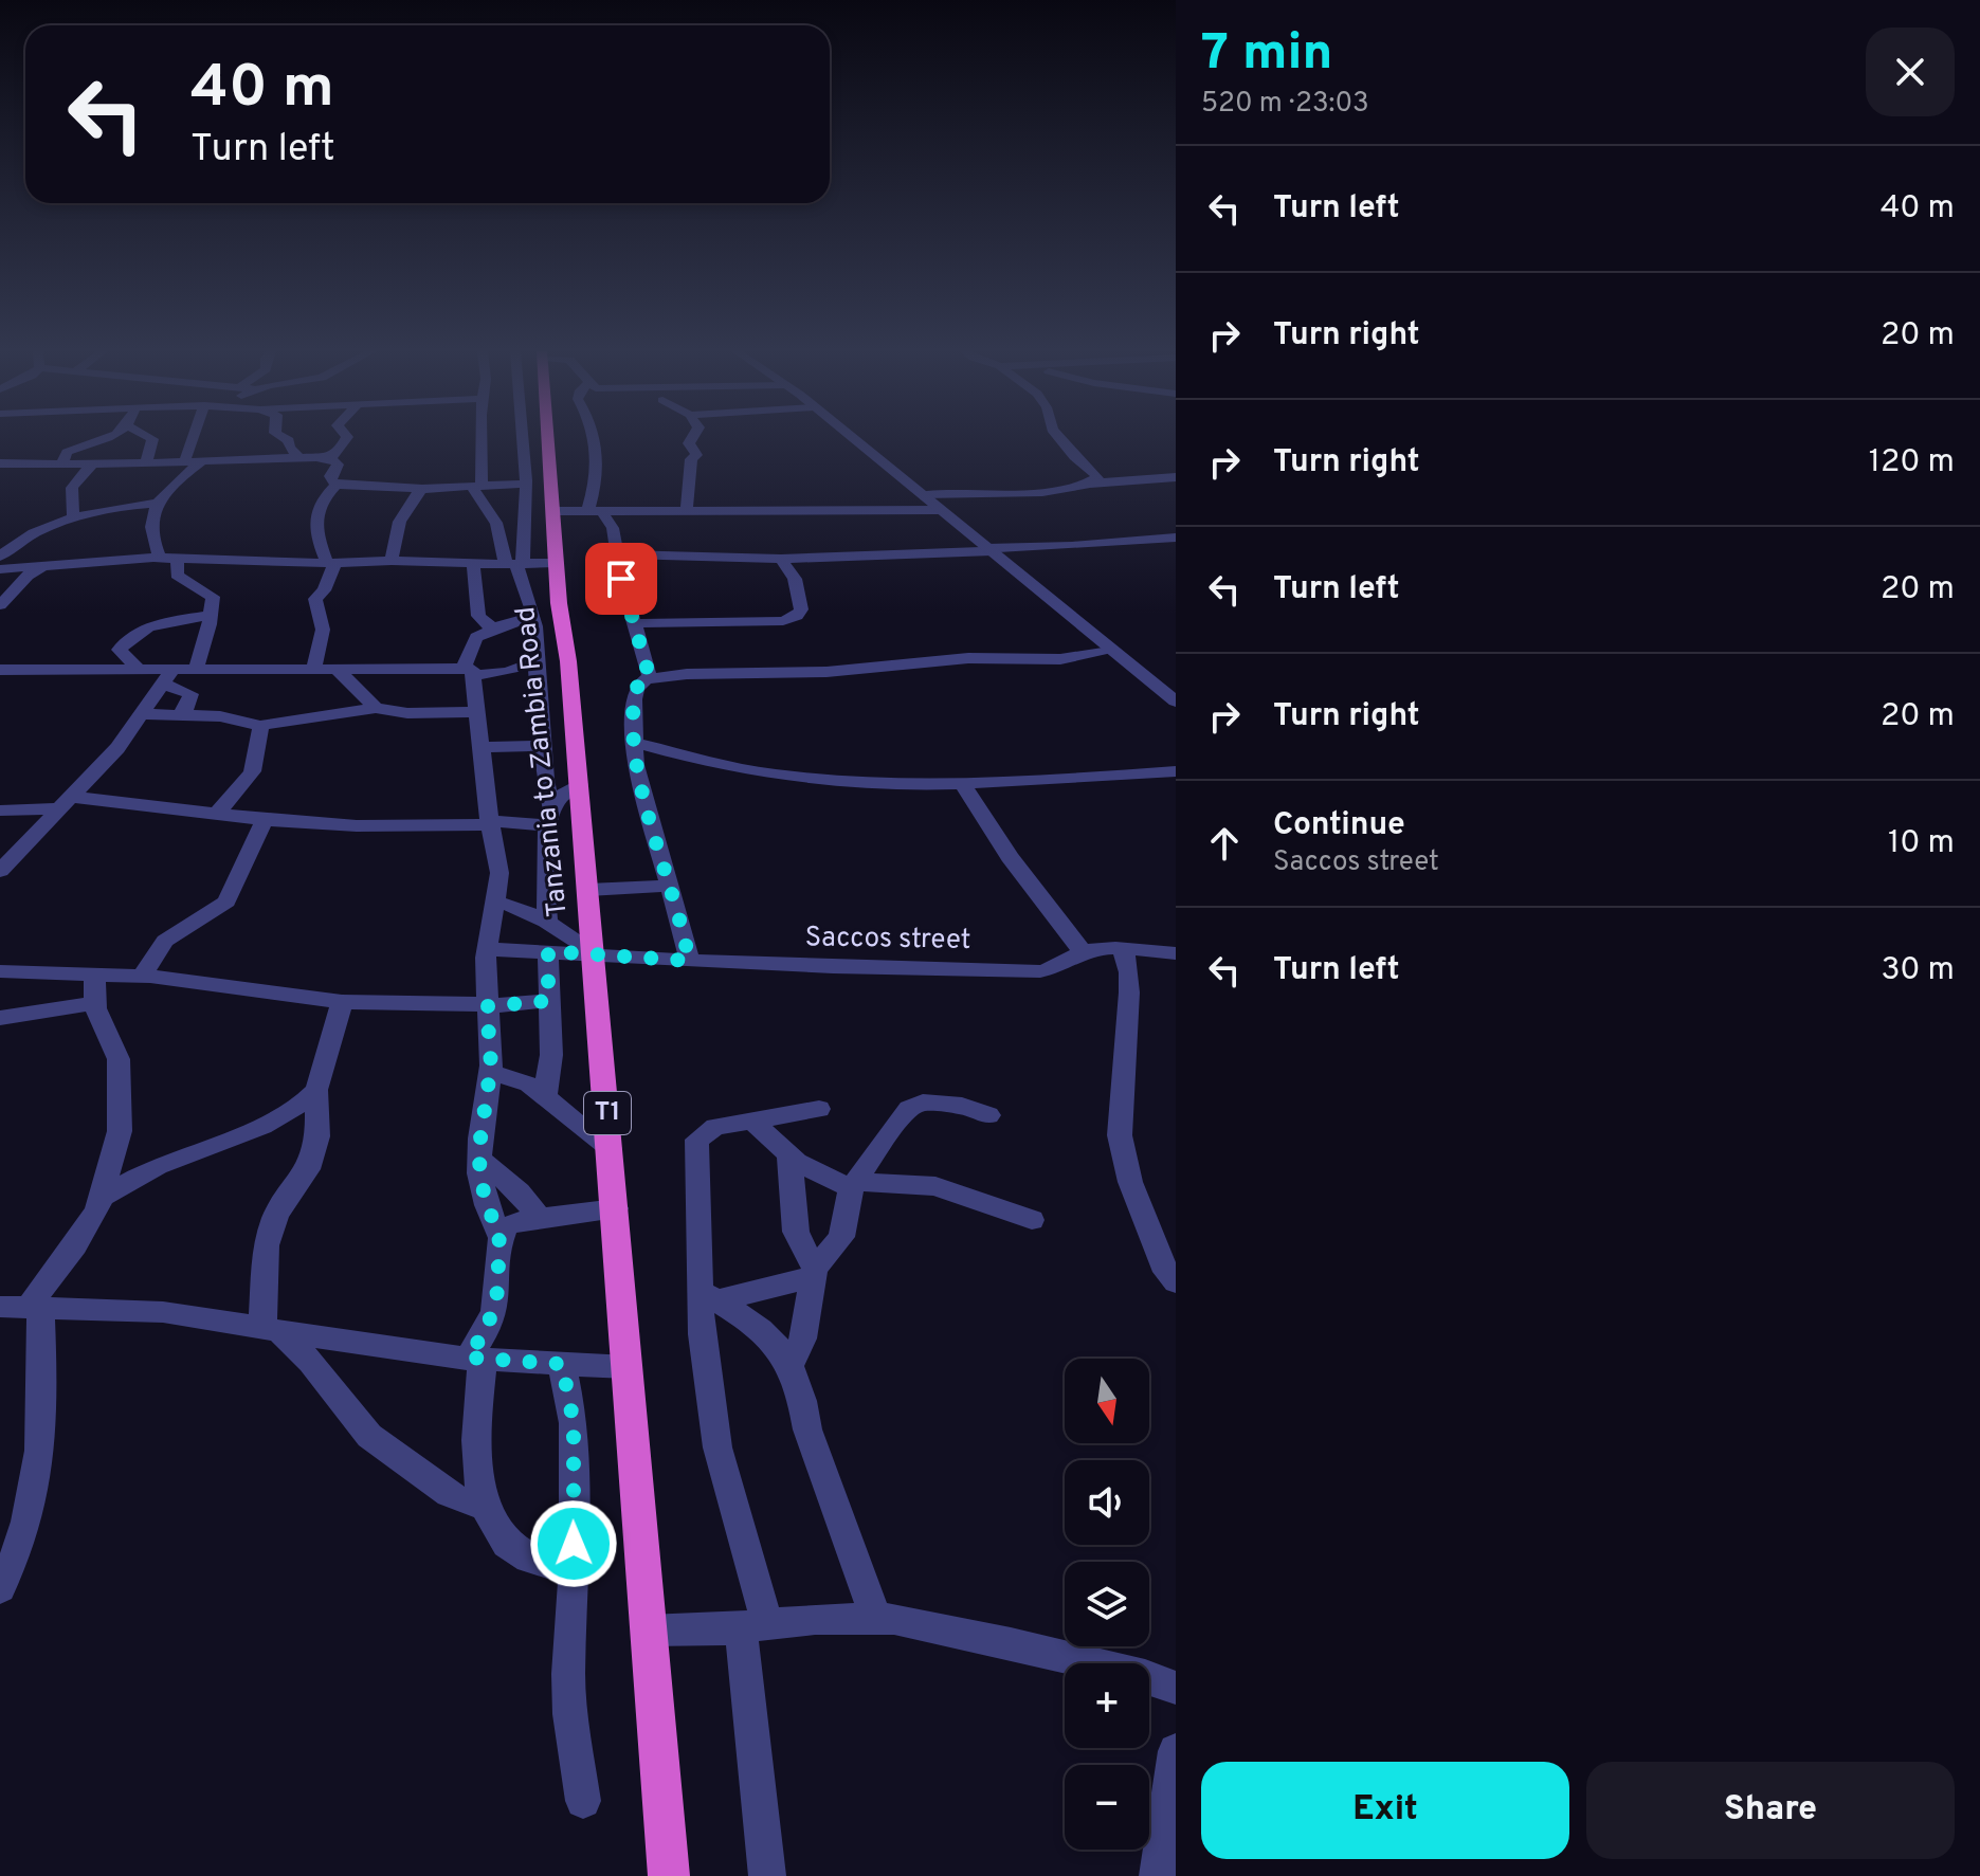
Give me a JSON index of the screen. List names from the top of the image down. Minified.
{"streets":{"highway":["Tanzania to Zambia Road","T1"],"street":["Saccos street"]},"crossings":[["Tanzania to Zambia Road","Saccos street"]],"north":"bottom","page":{"heading":["7 min","520 m · 23:03"],"turn":["40 m","Turn left"],"list":[{"name":"Turn left","value":"40 m"},{"name":"Turn right","value":"20 m"},{"name":"Turn right","value":"120 m"},{"name":"Turn left","value":"20 m"},{"name":"Turn right","value":"20 m"},{"name":"Continue","note":"Saccos street","value":"10 m"},{"name":"Turn left","value":"30 m"}],"map_buttons":["+","−"],"buttons":["Exit","Share"]}}
